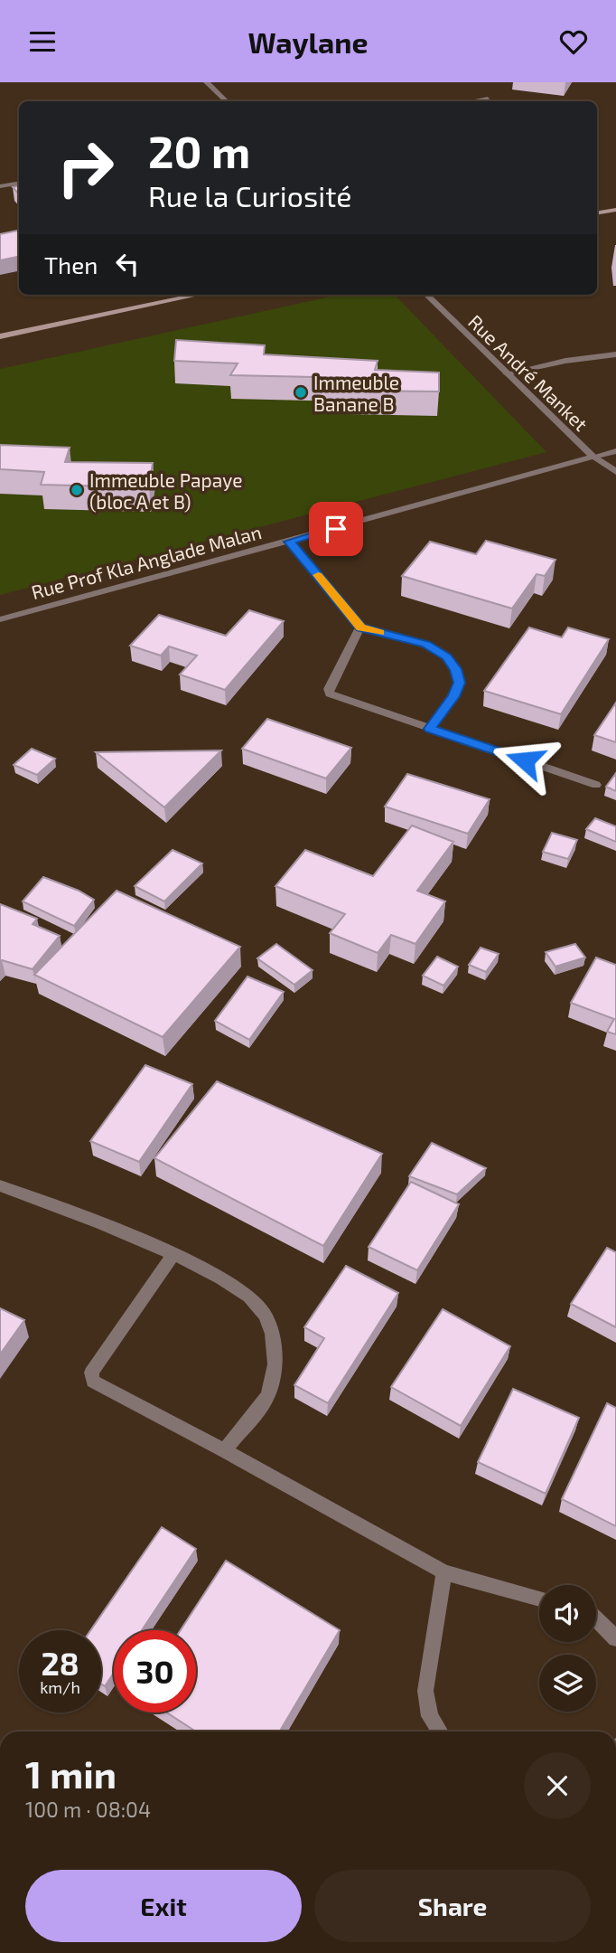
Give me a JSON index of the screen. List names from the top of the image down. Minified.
{"streets":{"street":["Rue André Manket","Rue Prof Kla Anglade Malan"]},"crossings":[["Rue André Manket","Rue Prof Kla Anglade Malan"]],"places":["Immeuble Banane B","Immeuble Papaye (bloc A et B)"],"page":{"header":"Waylane","turn":["20 m","Rue la Curiosité"],"then":"Then","speed":"28 km/h","limit":"30","heading":["1 min","100 m · 08:04"],"buttons":["Exit","Share"]}}
